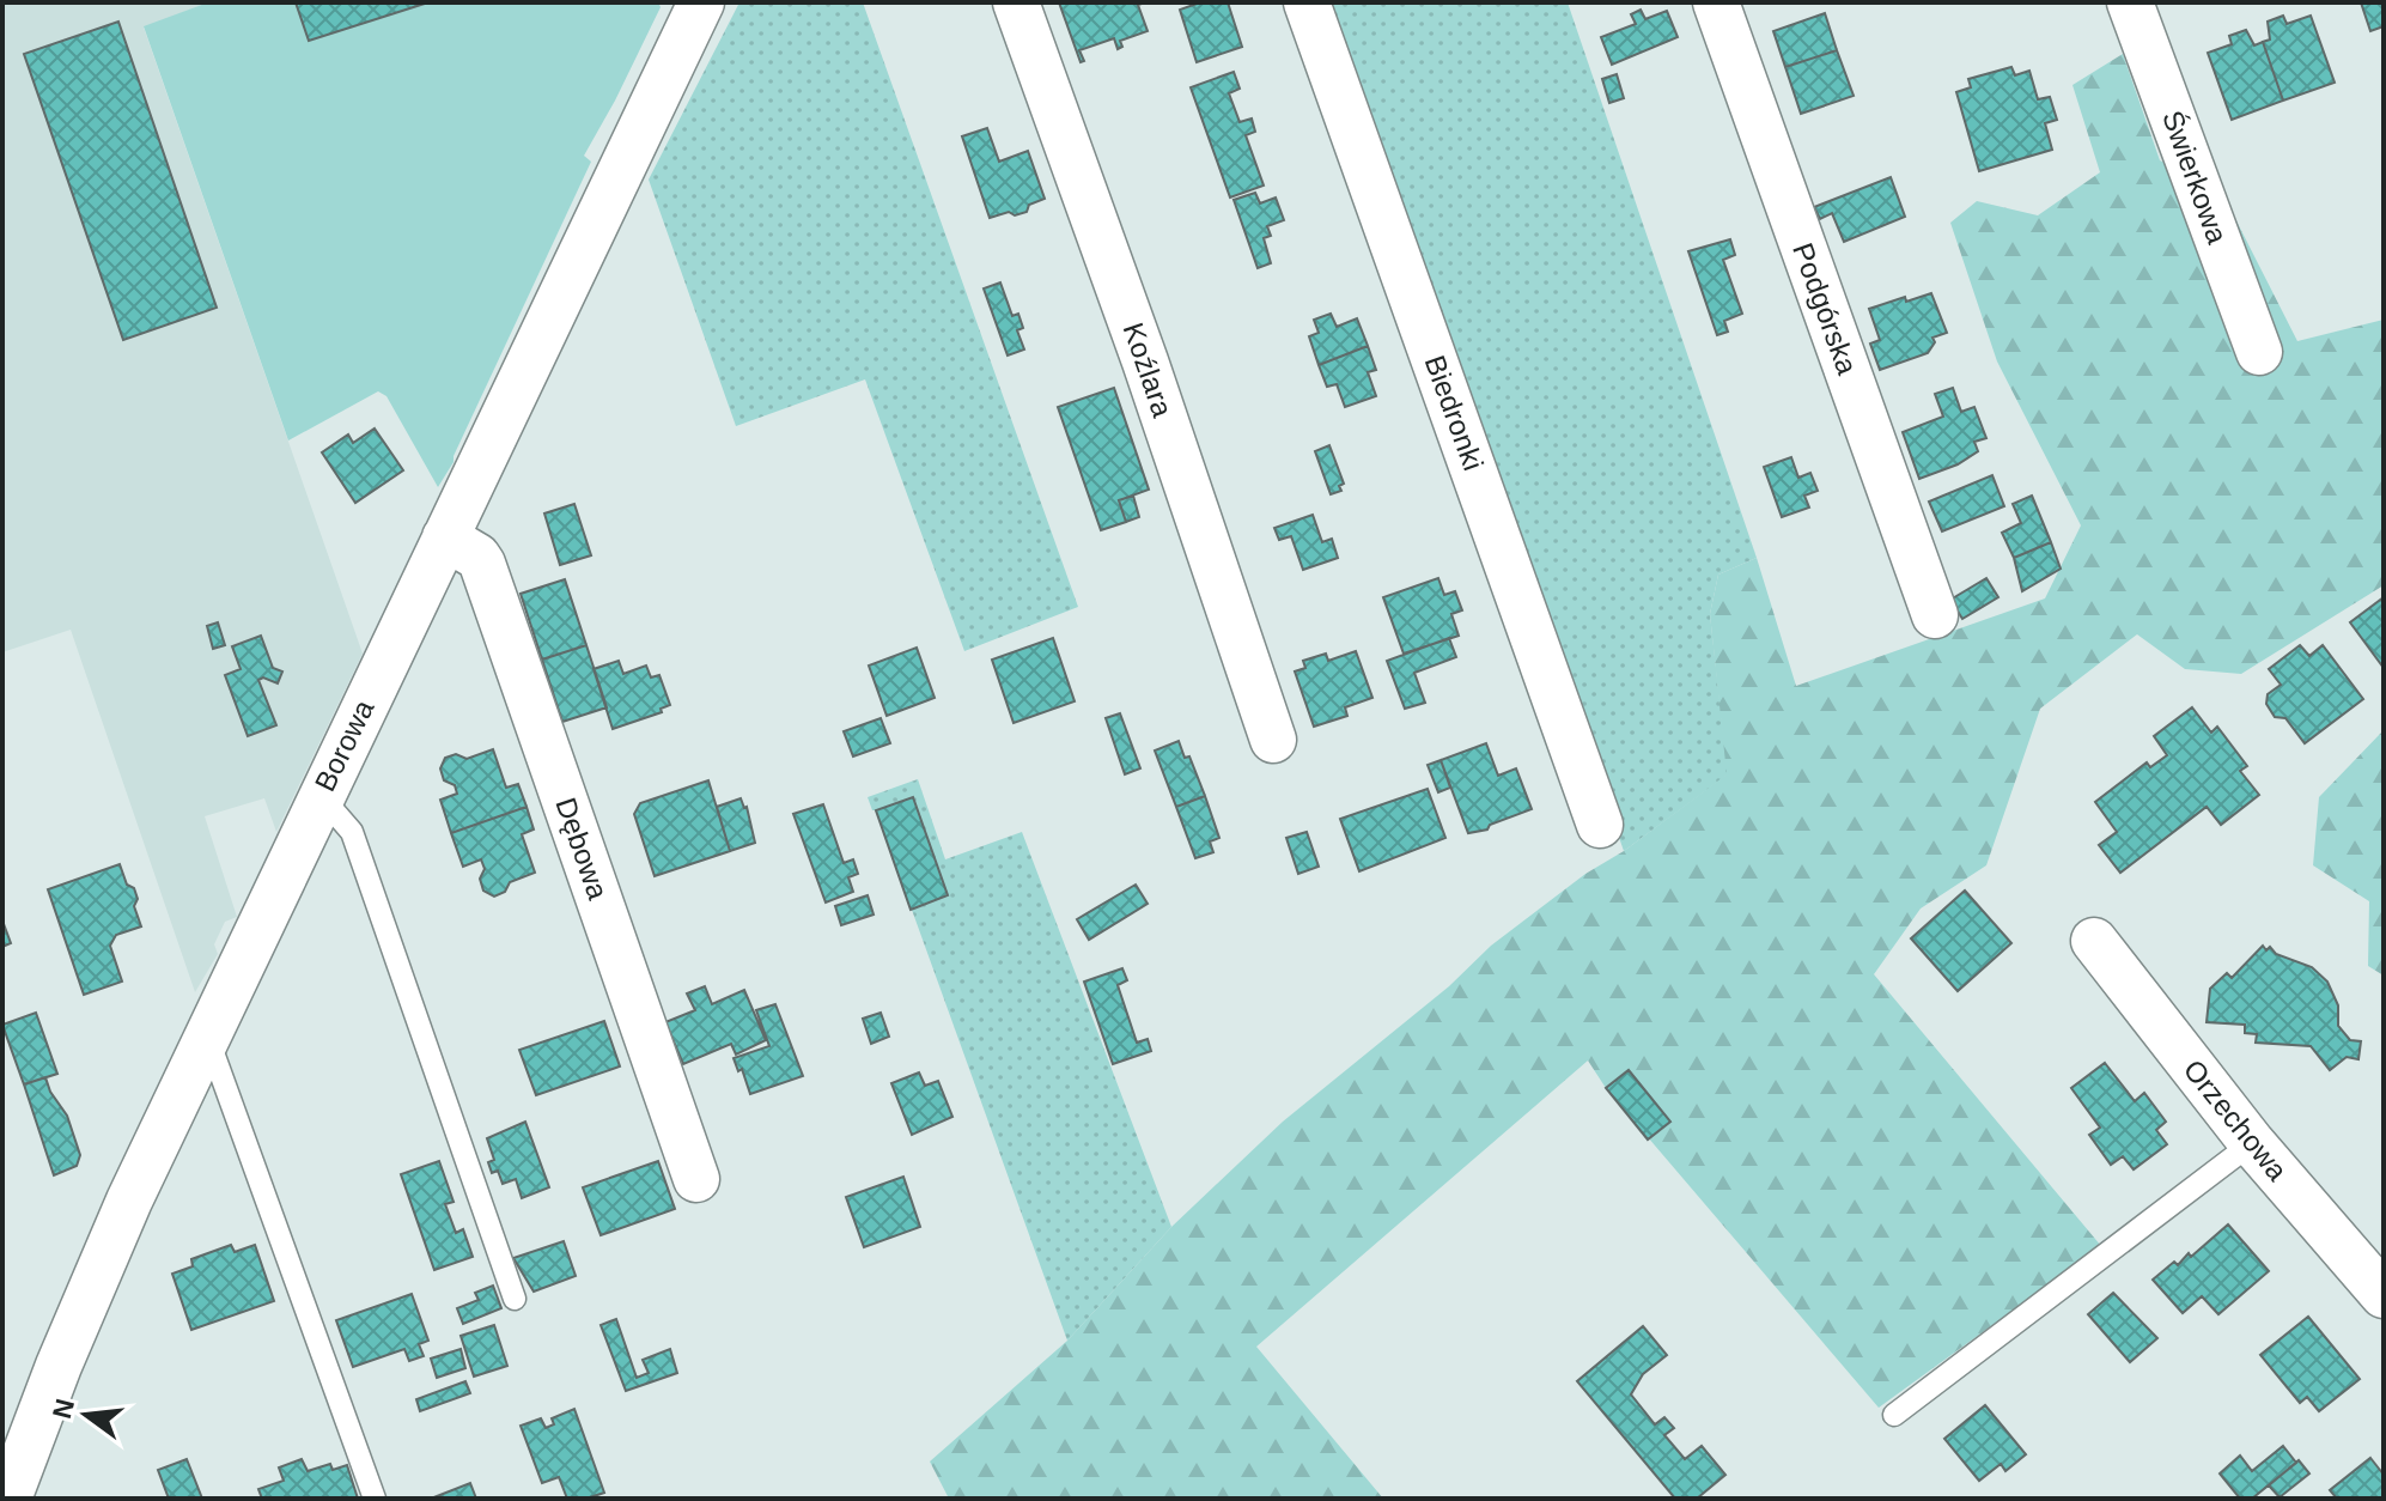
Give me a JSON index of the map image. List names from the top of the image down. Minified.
{"streets":{"street":["Świerkowa","Podgórska","Koźlara","Biedronki","Borowa","Dębowa","Orzechowa"]},"crossings":[["Borowa","Dębowa"]],"north":"left"}
